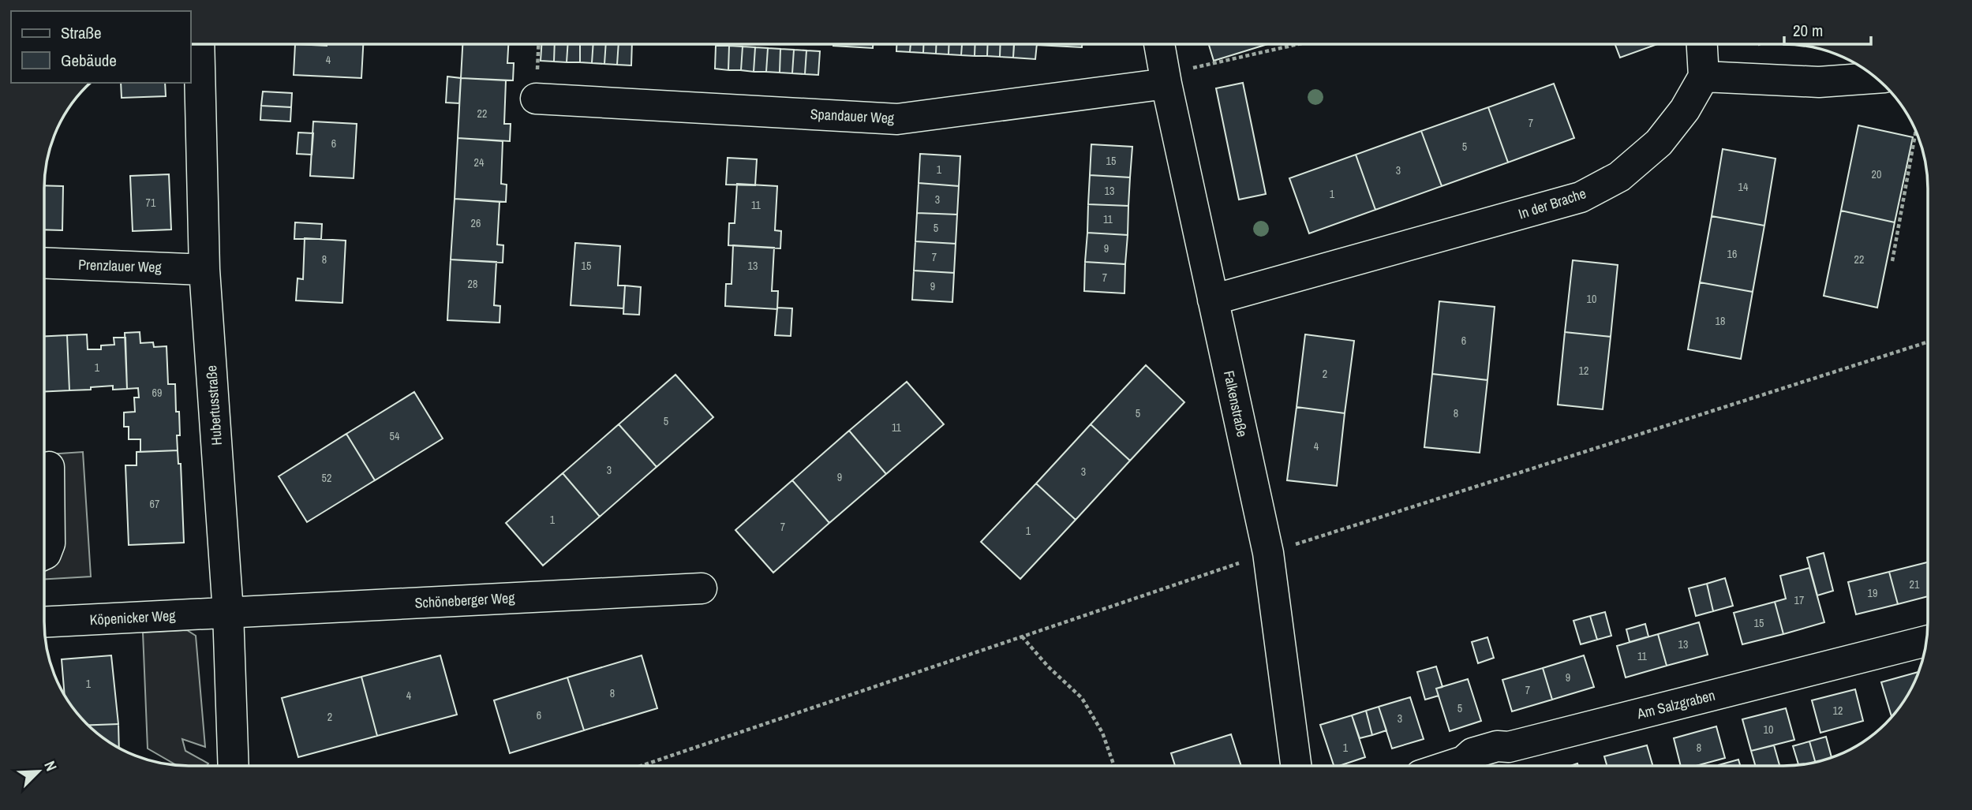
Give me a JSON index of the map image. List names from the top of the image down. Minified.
{"streets":{"street":["Spandauer Weg","In der Brache","Prenzlauer Weg","Falkenstraße","Hubertusstraße","Schöneberger Weg","Köpenicker Weg","Am Salzgraben"]},"crossings":[["Spandauer Weg","Falkenstraße"],["In der Brache","Falkenstraße"],["Prenzlauer Weg","Hubertusstraße"],["Hubertusstraße","Schöneberger Weg"],["Hubertusstraße","Köpenicker Weg"],["Schöneberger Weg","Köpenicker Weg"]],"house_numbers":["4","22","7","6","5","15","24","1","3","20","14","13","1","3","71","11","11","26","5","9","16","7","8","22","15","13","7","28","9","10","18","6","1","12","2","69","5","8","5","11","54","4","3","3","9","52","67","1","7","1","21","19","17","15","13","11","9","1","7","8","4","5","12","6","2","3","10","1","8"],"legend":["Straße","Gebäude"],"scale_bar":"20 m","north":"top right"}
